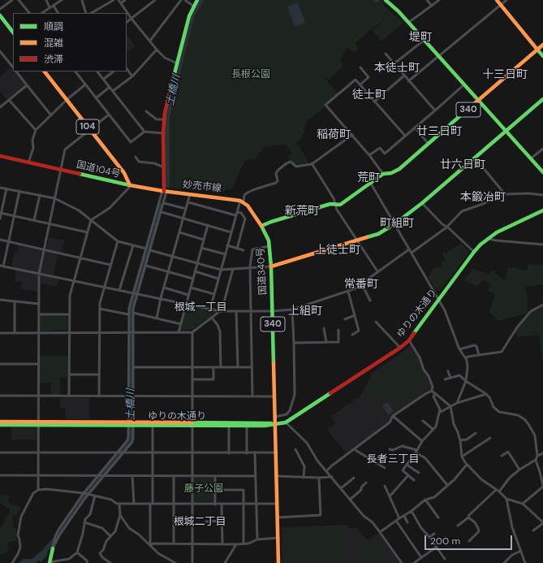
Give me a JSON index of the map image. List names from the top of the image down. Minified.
{"streets":{"main road":["340","104","国道104号","妙売市線","国道340号","ゆりの木通り"]},"crossings":[["340","国道340号"],["国道104号","妙売市線"],["国道340号","ゆりの木通り"]],"districts":["堤町","本徒士町","十三日町","徒士町","廿三日町","稲荷町","廿六日町","荒町","本鍛冶町","新荒町","町組町","上徒士町","常番町","根城一丁目","上組町","長者三丁目","根城二丁目"],"water":["土橋川"],"parks":["長根公園","藤子公園"],"legend":["順調","混雑","渋滞"],"scale_bar":"200 m"}
